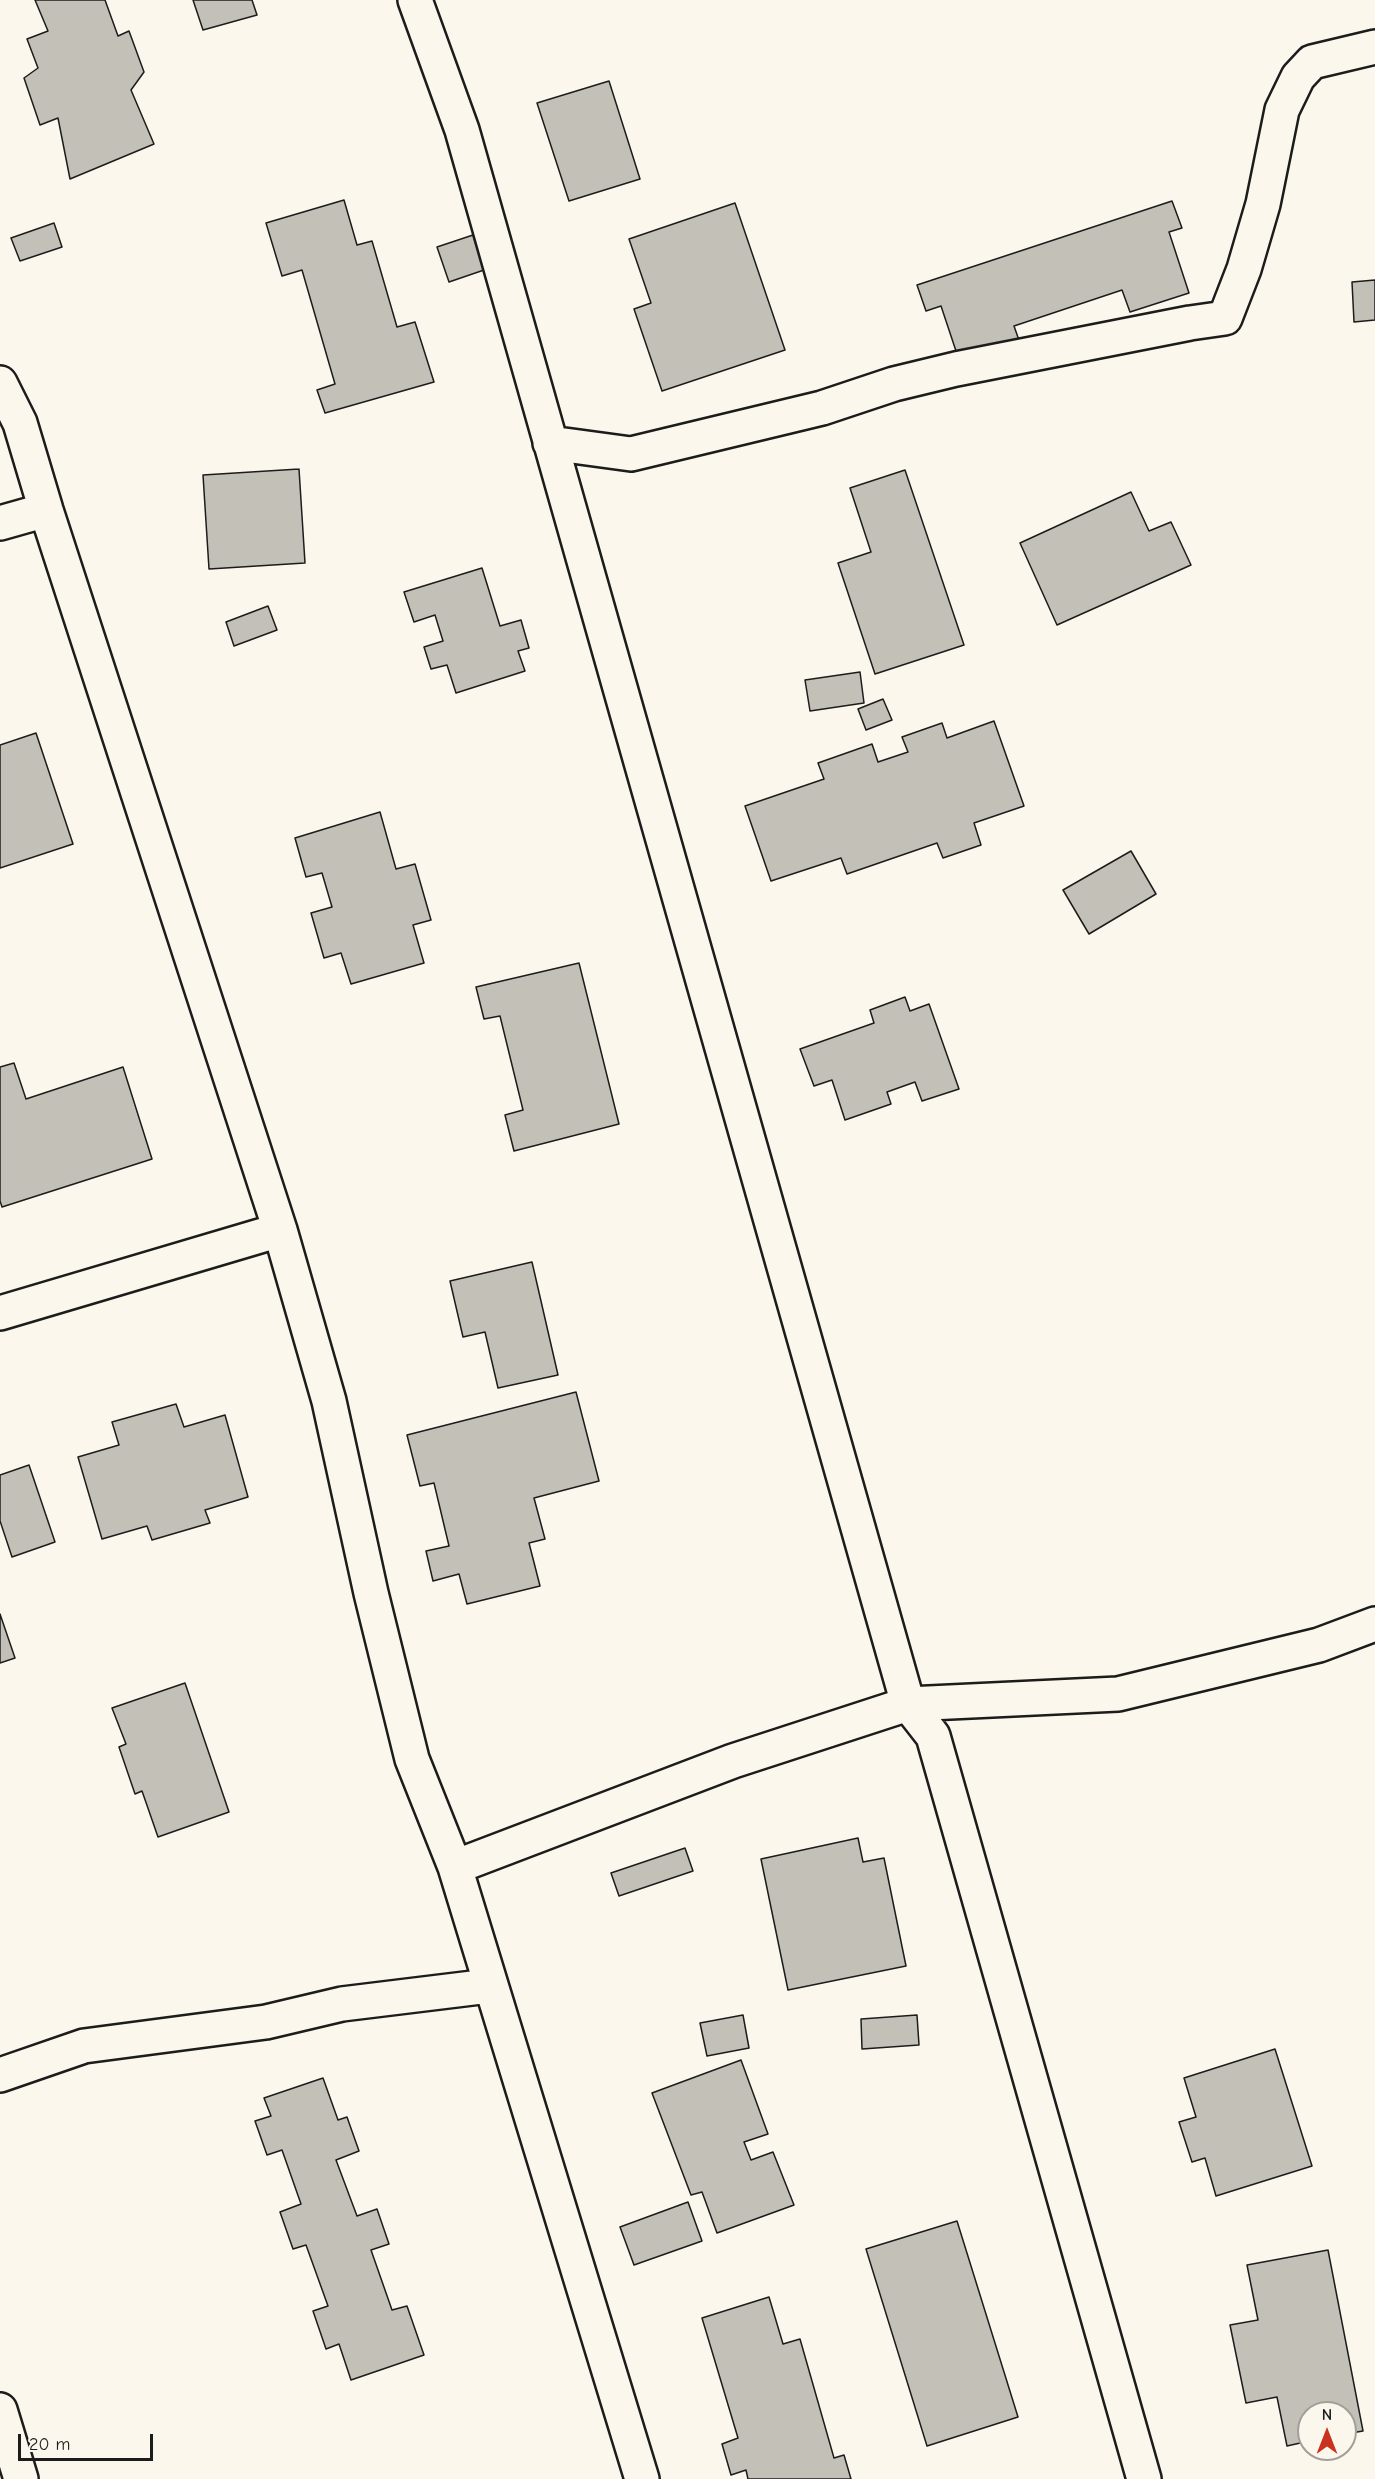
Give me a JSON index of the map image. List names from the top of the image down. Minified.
{"scale_bar":"20 m","north":"top"}
